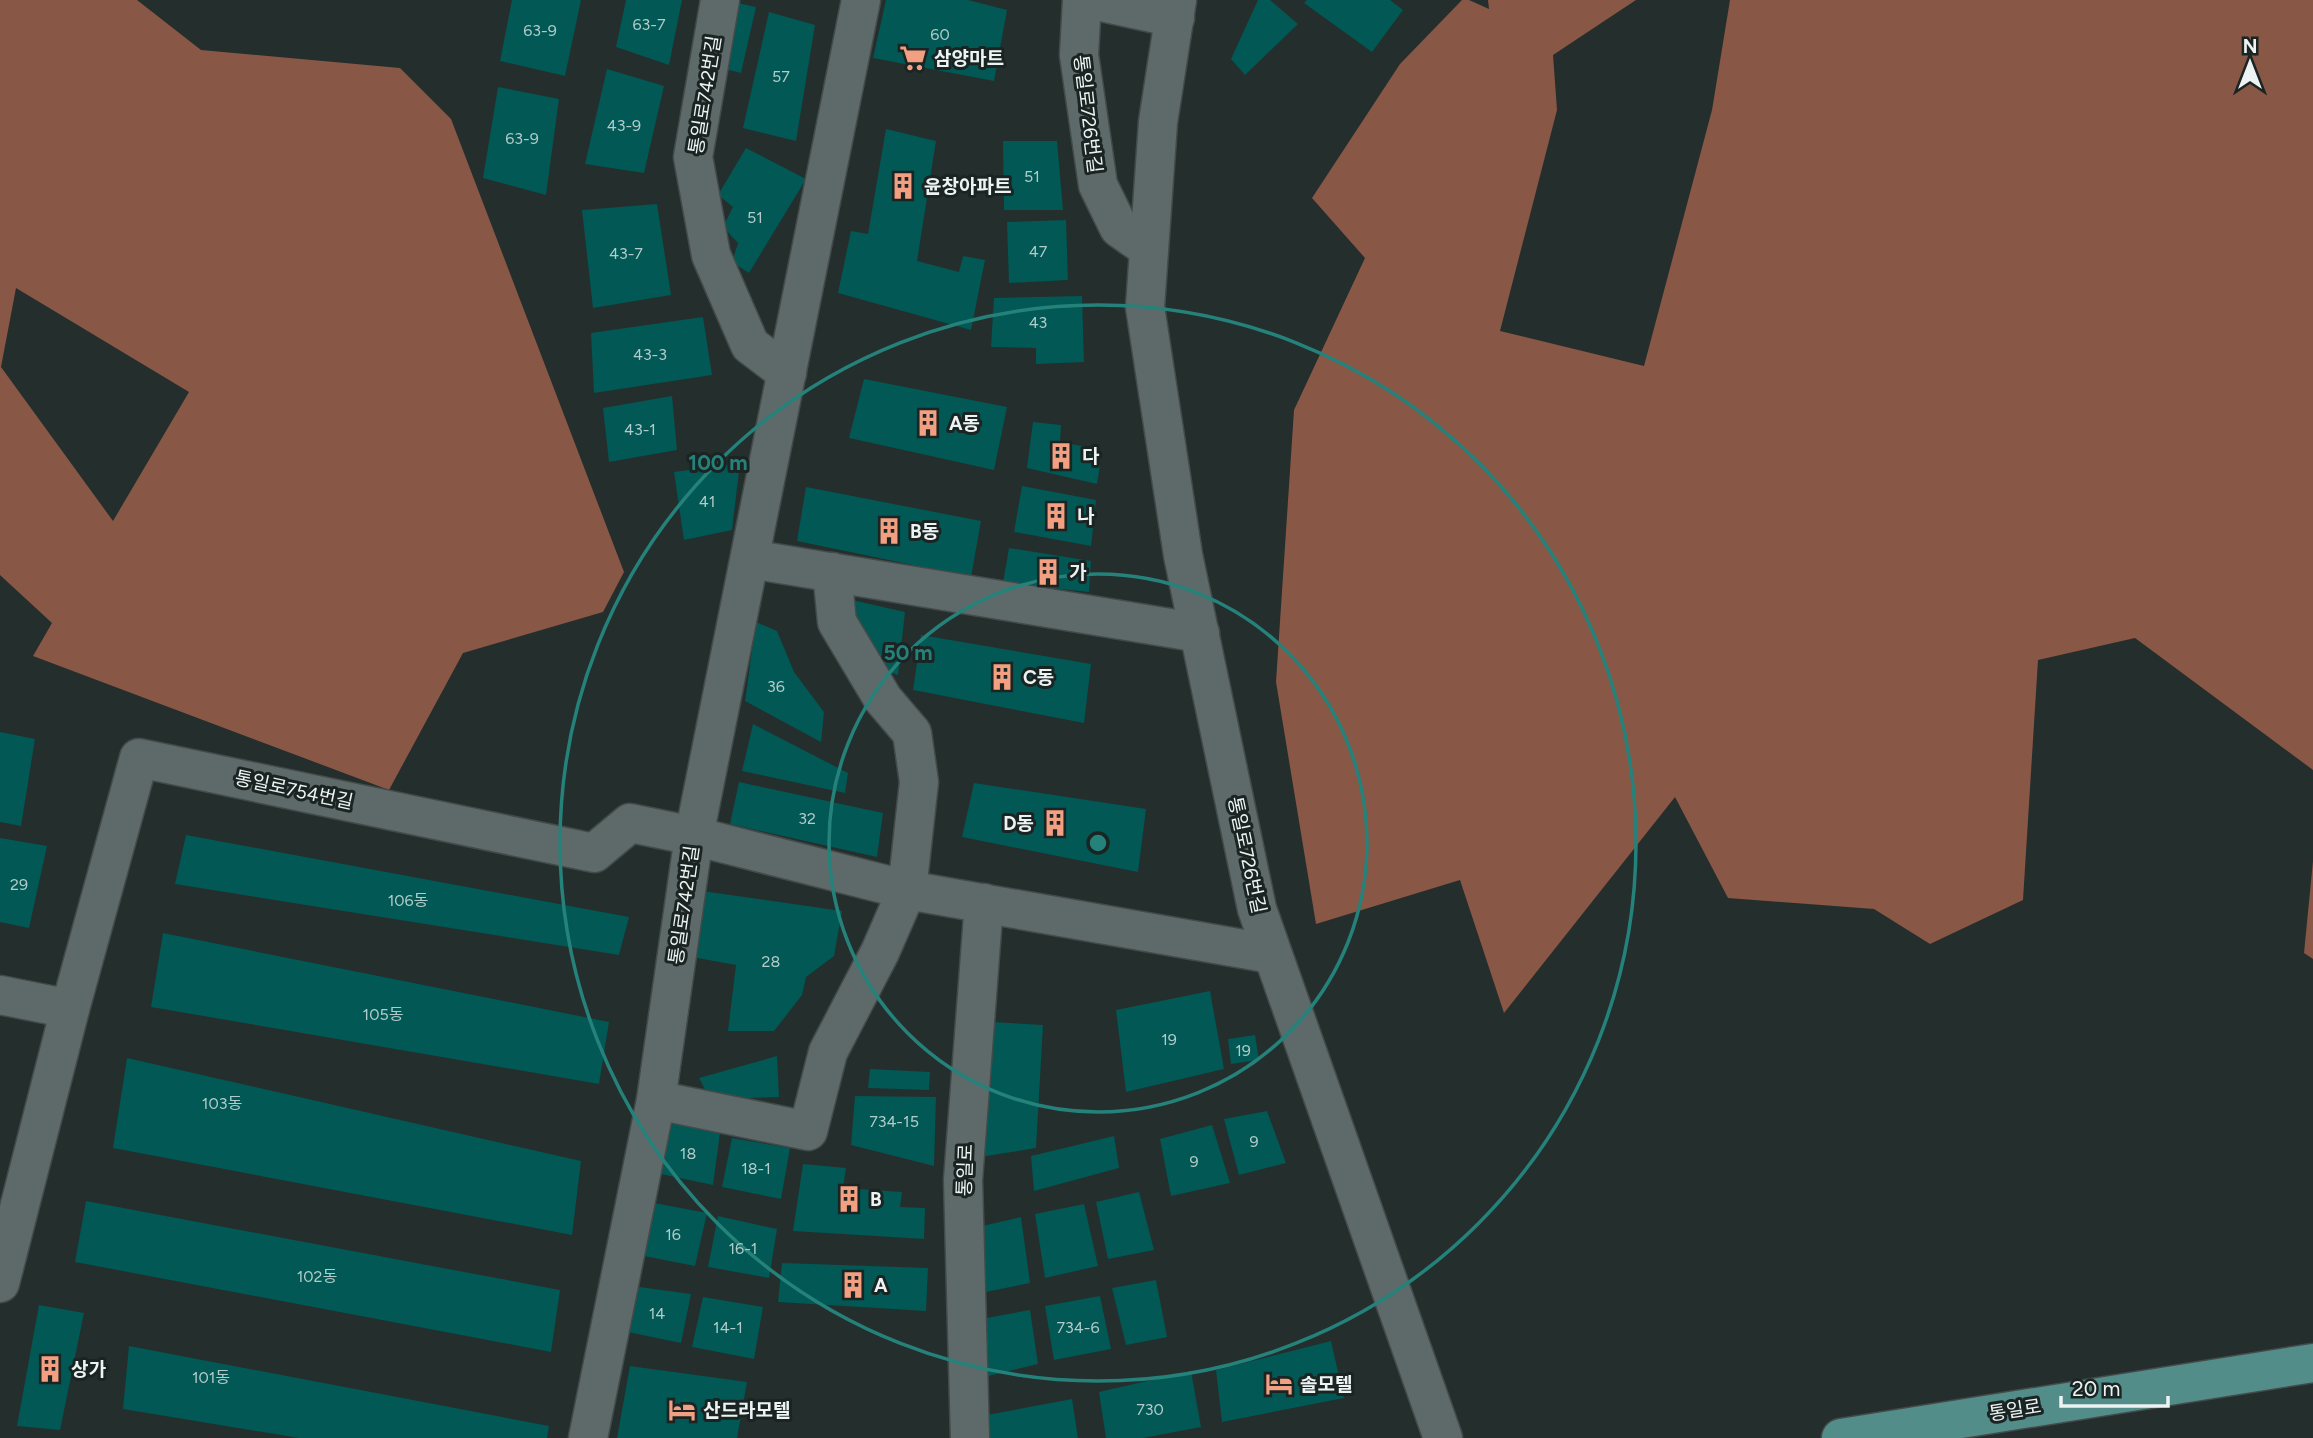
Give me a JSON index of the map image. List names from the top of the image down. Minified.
{"streets":{"main road":["통일로"],"street":["통일로742번길","통일로726번길","통일로754번길"]},"crossings":[["통일로742번길","통일로754번길"]],"places":{"supermarket":["삼양마트"],"building":["윤창아파트","A동","다","나","B동","가","C동","D동","B","A","상가"],"hotel":["솔모텔","산드라모텔"]},"house_numbers":["63-7","63-9","60","57","43-9","63-9","51","51","47","43-7","43","43-3","43-1","41","36","32","29","106동","28","105동","19","19","103동","734-15","9","18","9","18-1","16","16-1","102동","14","14-1","734-6","101동","730"],"scale_bar":"20 m","north":"top","rings":["100 m","50 m"]}
